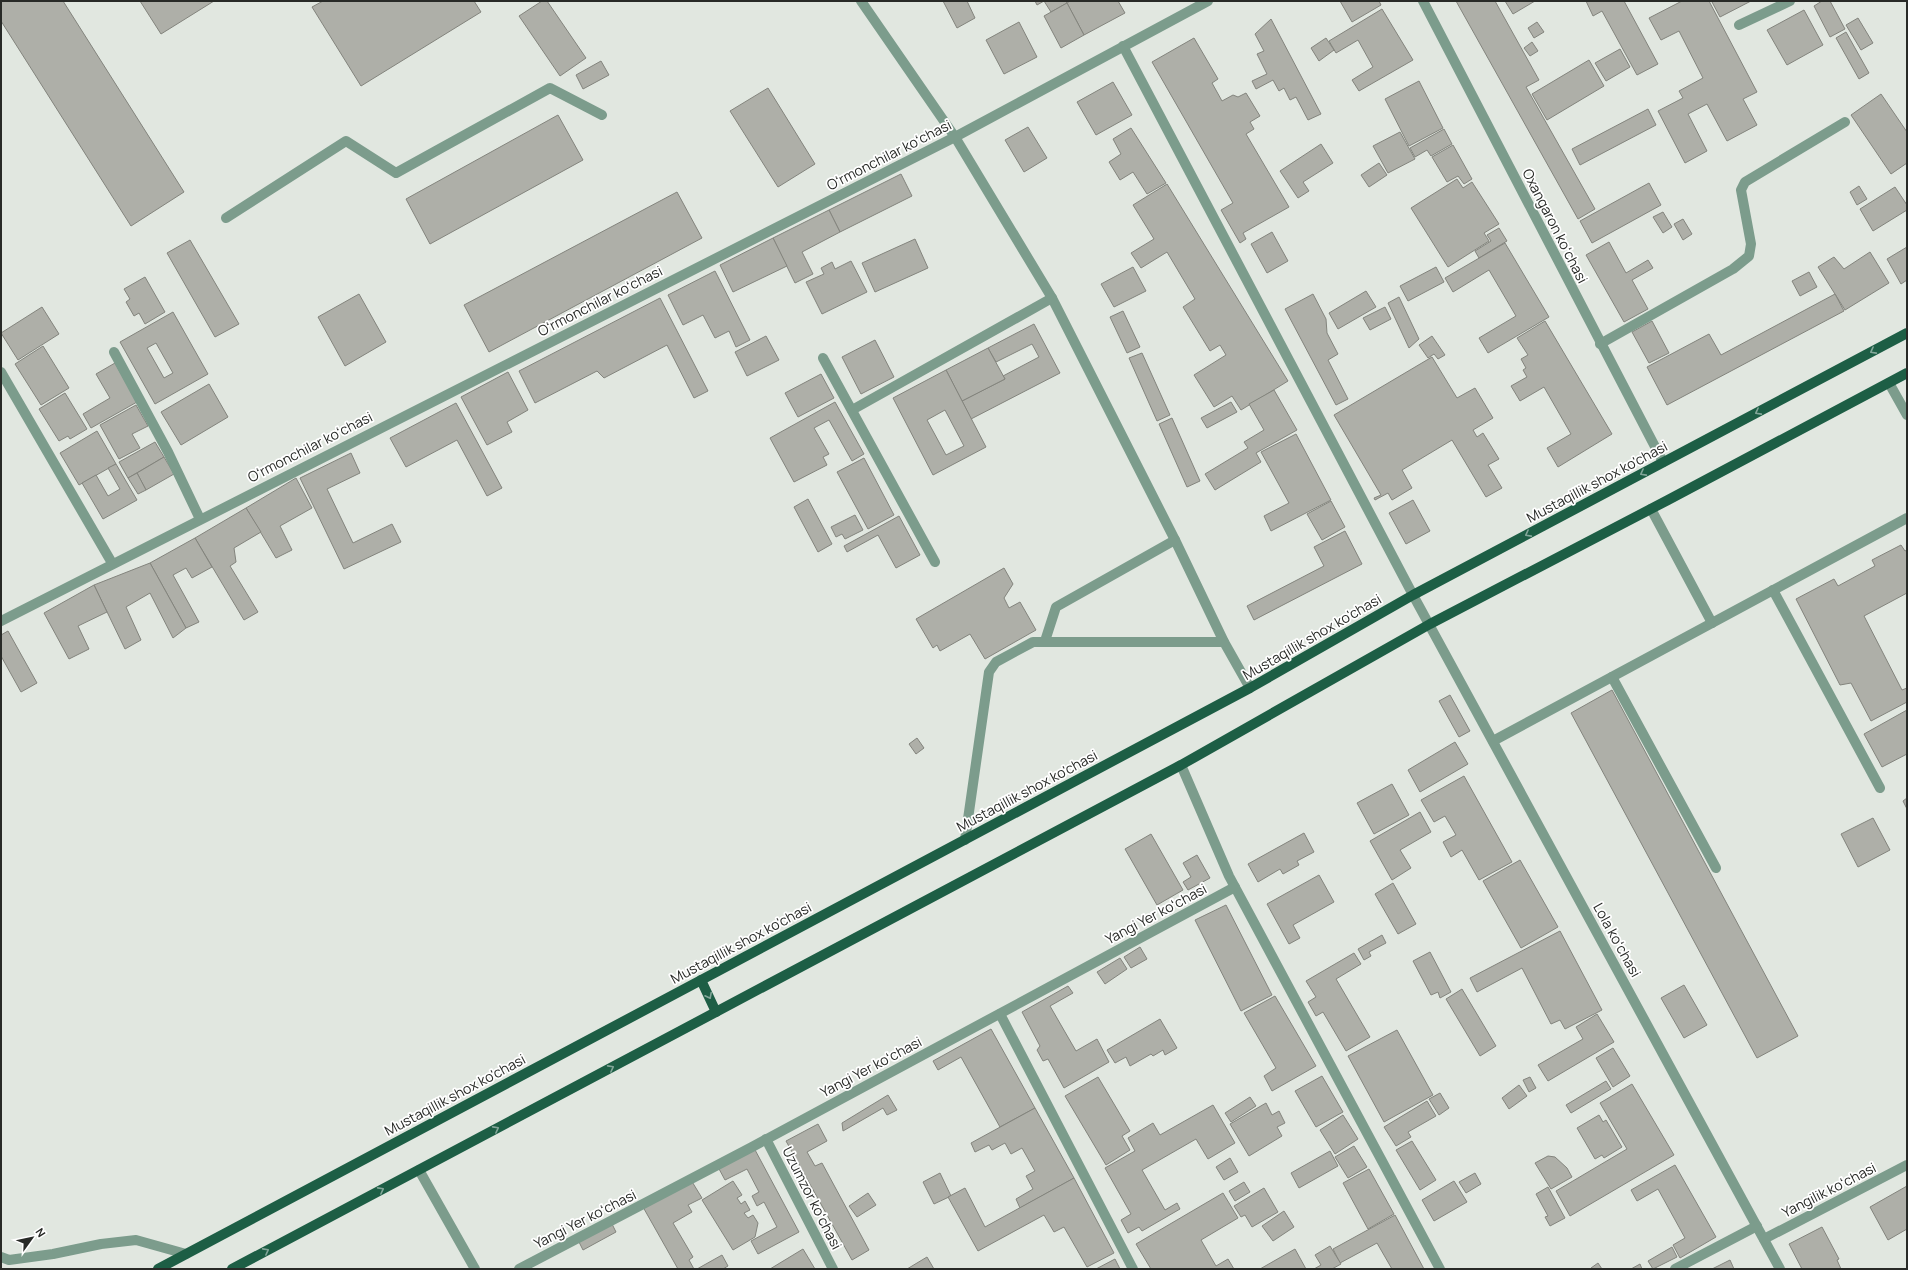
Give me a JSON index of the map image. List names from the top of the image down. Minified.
{"streets":{"main road":["Mustaqillik shox ko'chasi"],"street":["Oʻrmonchilar koʻchasi","Oxangaron koʻchasi","Yangi Yer koʻchasi","Lola koʻchasi","Yangilik koʻchasi","Uzumzor koʻchasi"]},"crossings":[["Oʻrmonchilar koʻchasi","Lola koʻchasi"],["Oxangaron koʻchasi","Mustaqillik shox ko'chasi"],["Mustaqillik shox ko'chasi","Lola koʻchasi"],["Yangi Yer koʻchasi","Uzumzor koʻchasi"],["Lola koʻchasi","Yangilik koʻchasi"]],"north":"top right"}
